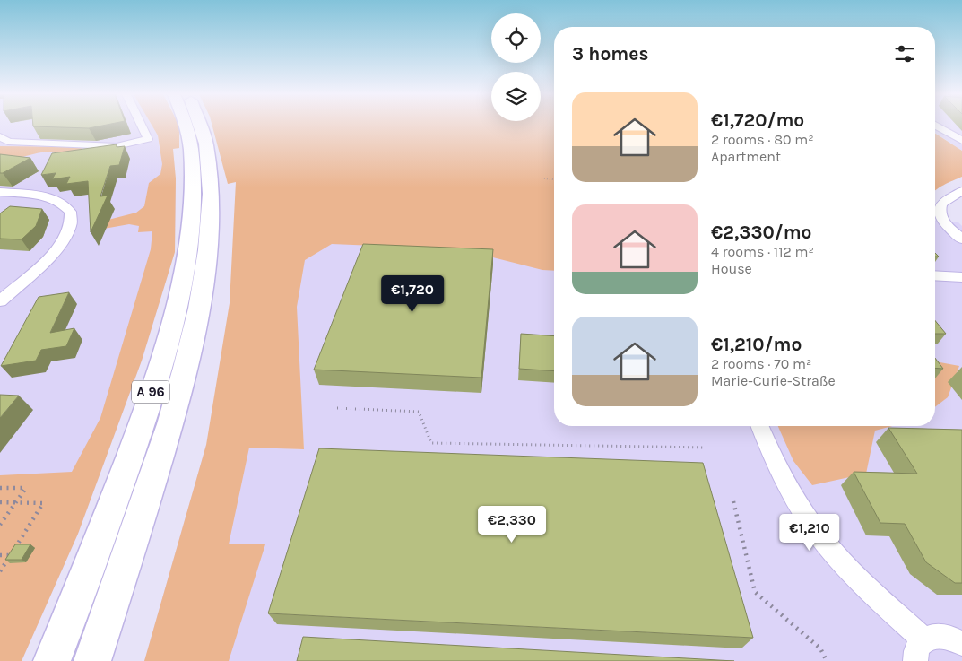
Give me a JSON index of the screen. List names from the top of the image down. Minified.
{"streets":{"highway":["A 96"]},"page":{"heading":"3 homes","list":[{"name":"€1,720/mo","note":"2 rooms · 80 m² · Apartment"},{"name":"€2,330/mo","note":"4 rooms · 112 m² · House"},{"name":"€1,210/mo","note":"2 rooms · 70 m² · Marie-Curie-Straße"}],"price":["€1,720","€2,330","€1,210"]}}
